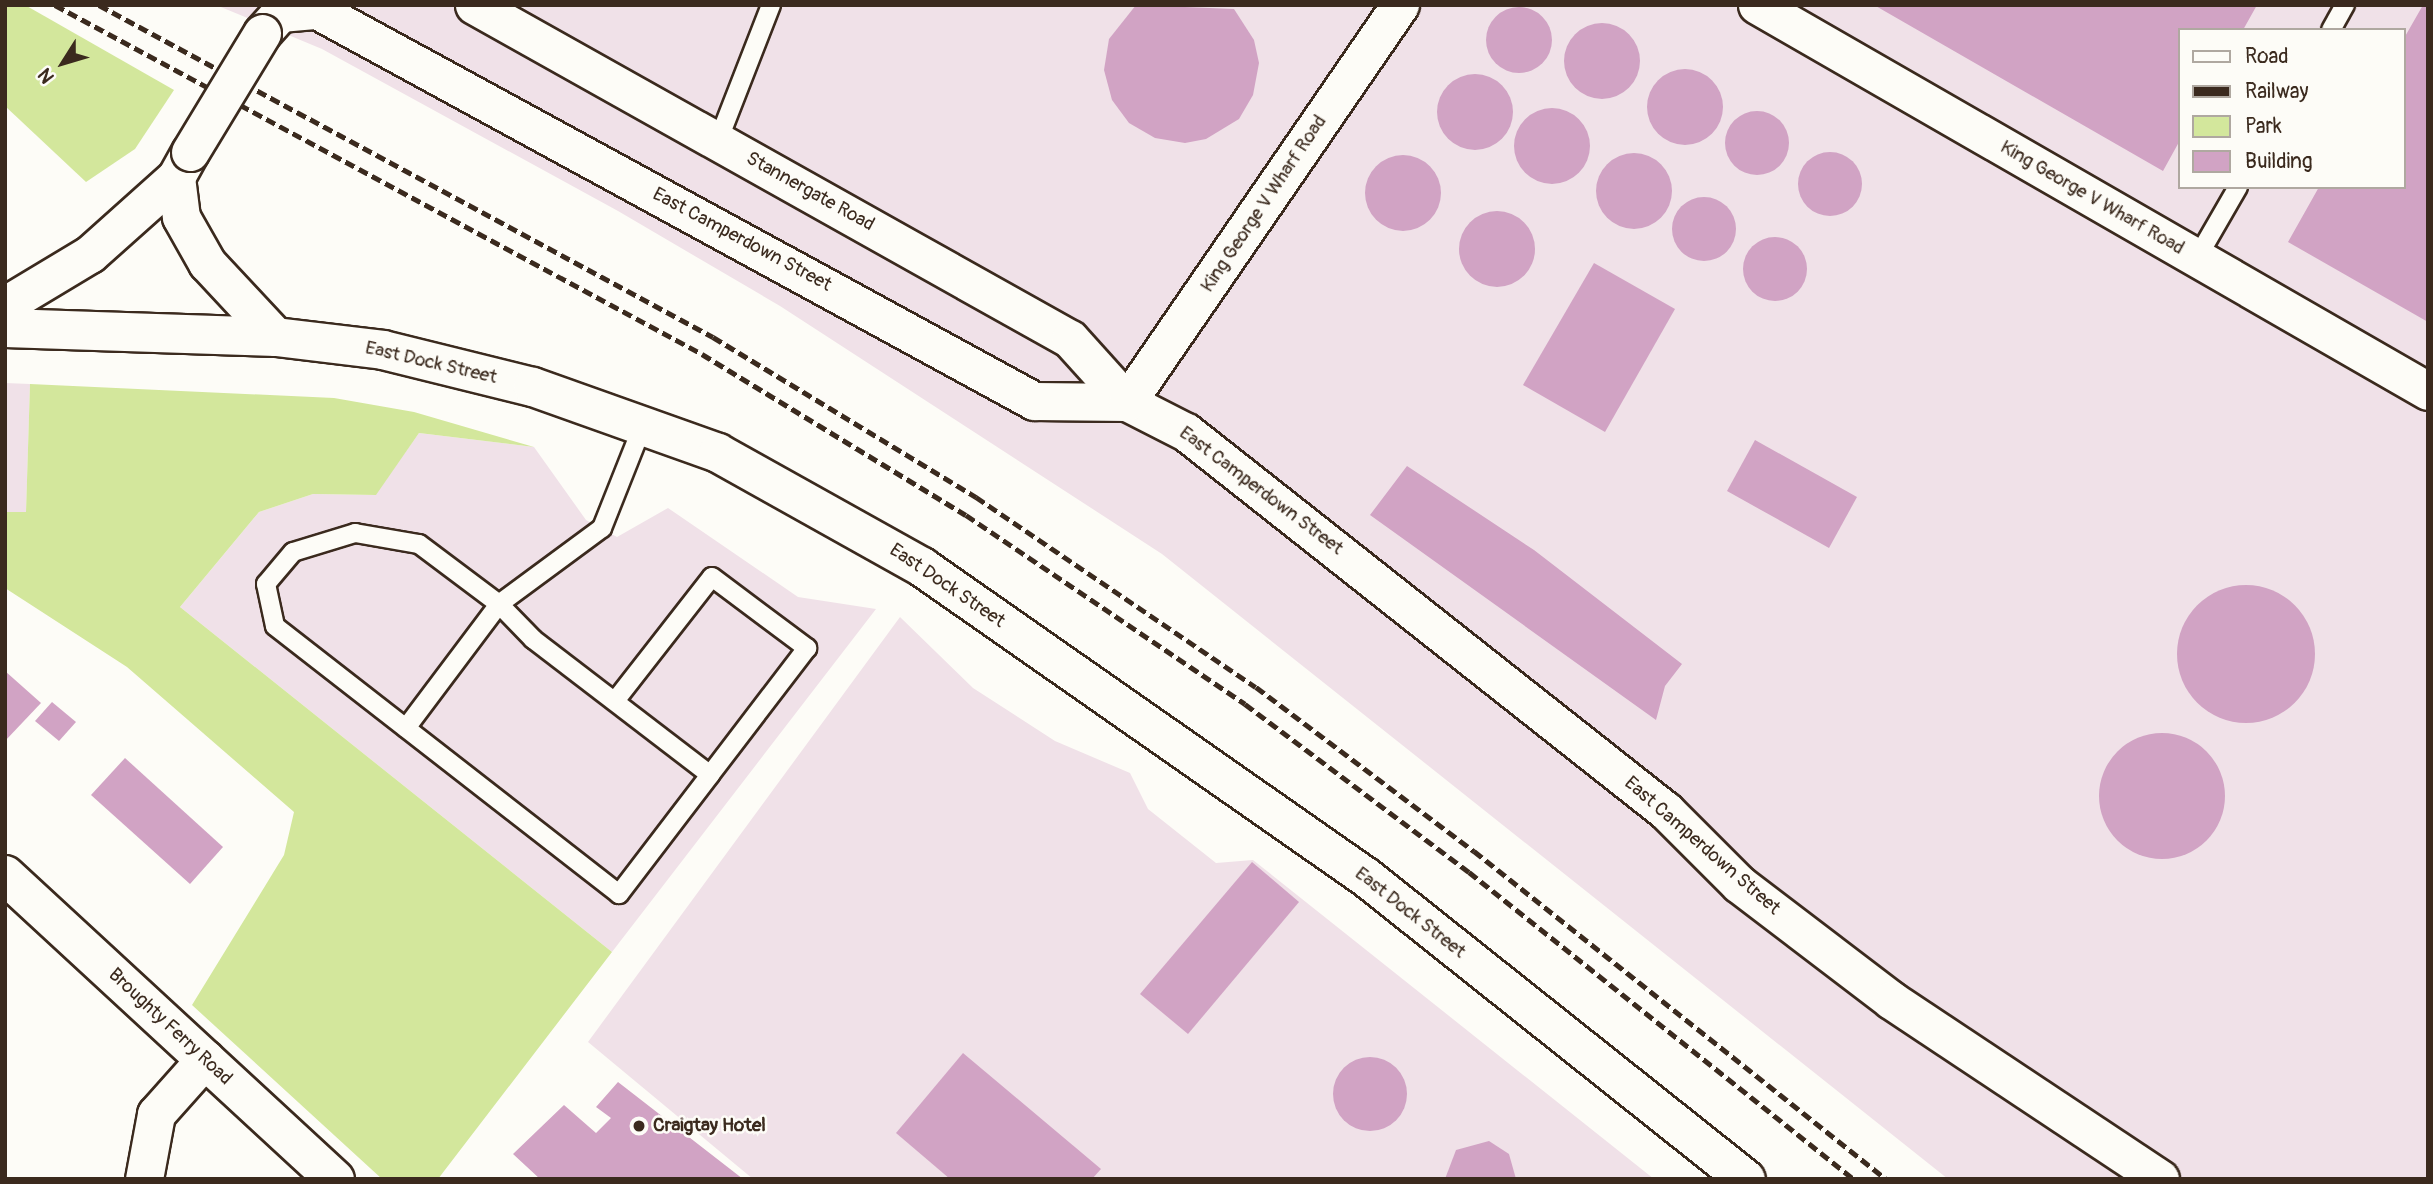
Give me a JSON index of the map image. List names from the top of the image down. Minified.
{"streets":{"main road":["East Dock Street","Broughty Ferry Road"],"street":["Stannergate Road","King George V Wharf Road","East Camperdown Street"]},"crossings":[["Stannergate Road","King George V Wharf Road"],["Stannergate Road","East Camperdown Street"],["King George V Wharf Road","East Camperdown Street"]],"places":["Craigtay Hotel"],"legend":["Road","Railway","Park","Building"],"north":"bottom left"}
